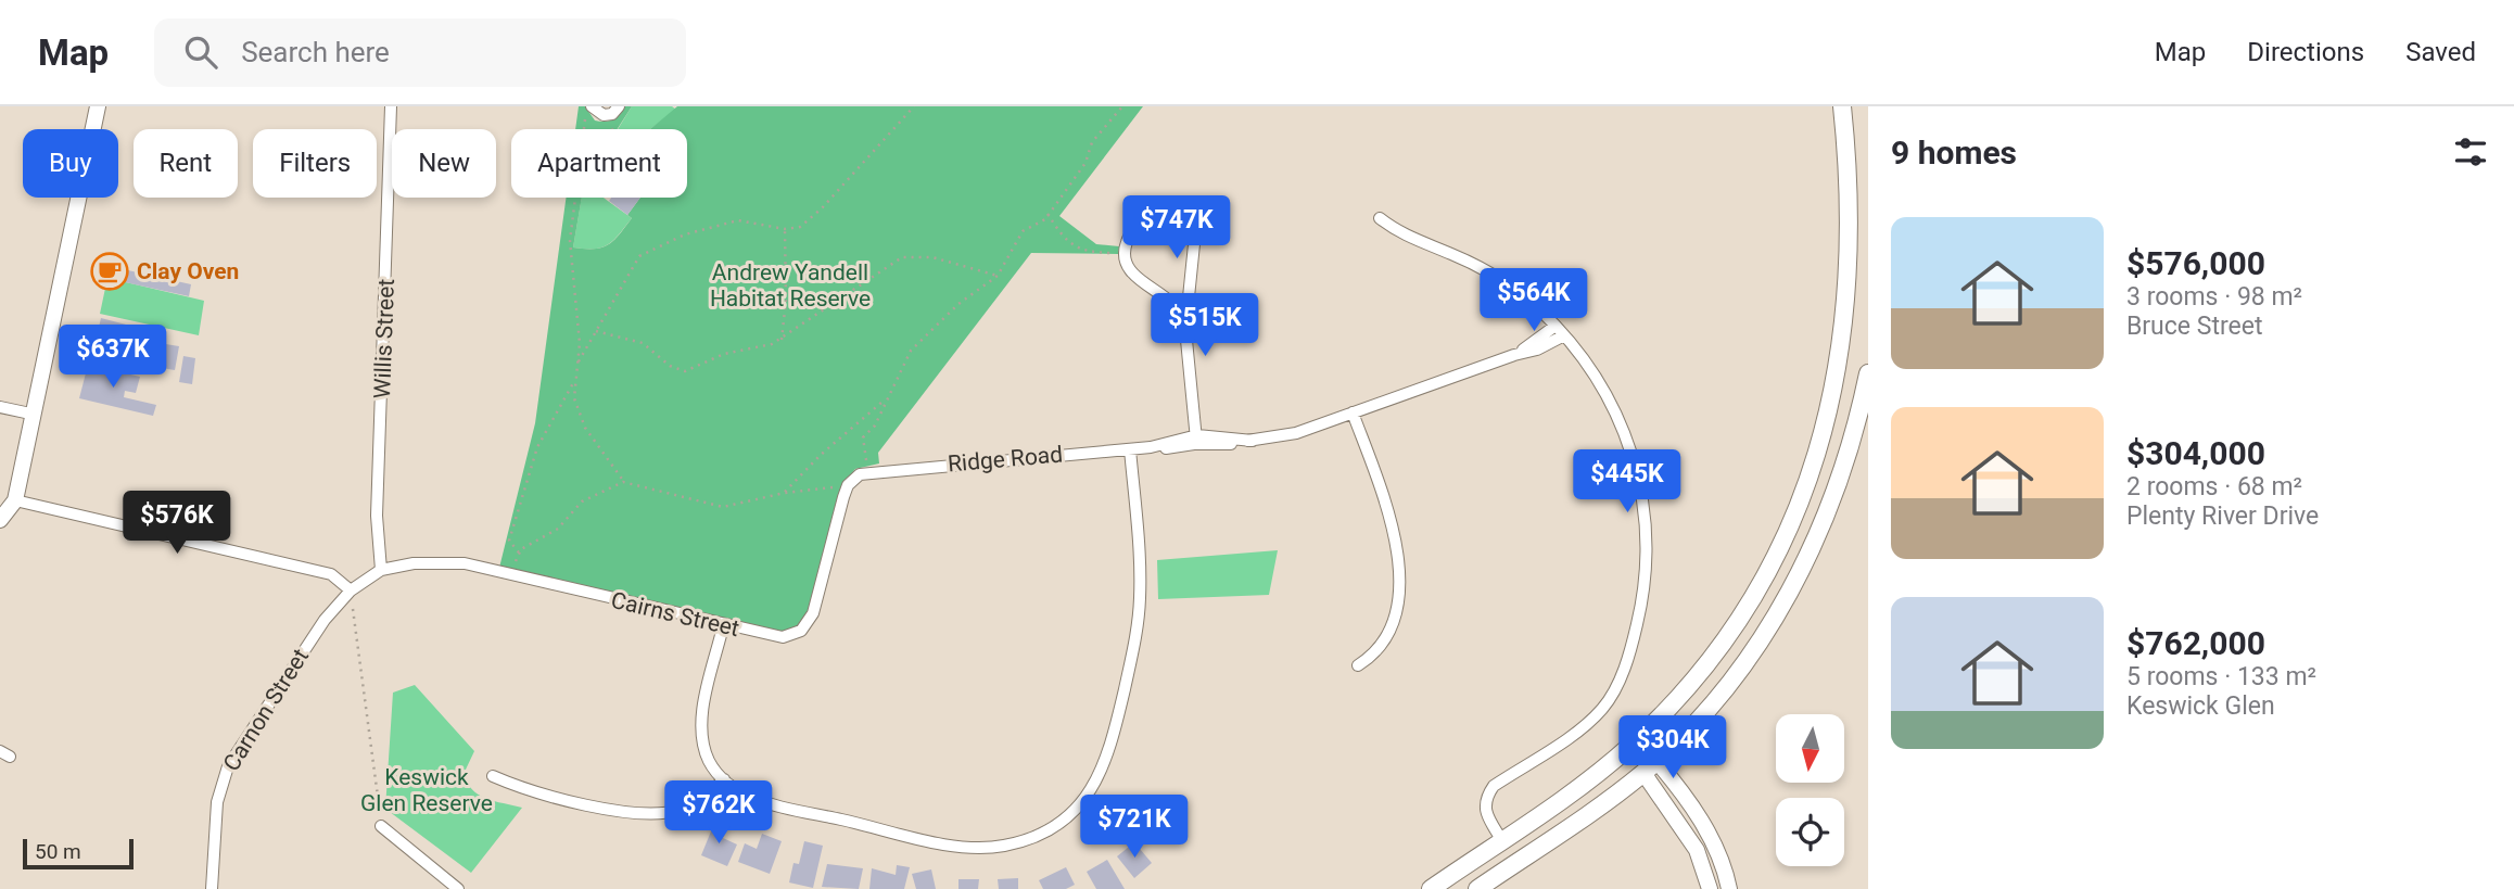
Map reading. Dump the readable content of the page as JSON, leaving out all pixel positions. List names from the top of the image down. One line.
{"streets":{"street":["Willis Street","Ridge Road","Cairns Street","Carnon Street"]},"crossings":[["Willis Street","Cairns Street"]],"parks":["Andrew Yandell Habitat Reserve","Keswick Glen Reserve"],"places":{"cafe":["Clay Oven"]},"scale_bar":"50 m","north":"bottom","page":{"header":"Map","search":"Search here","nav":["Map","Directions","Saved"],"heading":"9 homes","chip":["Buy","Rent","Filters","New","Apartment"],"price":["$747K","$564K","$515K","$637K","$445K","$576K","$304K","$762K","$721K"],"list":[{"name":"$576,000","note":"3 rooms · 98 m² · Bruce Street"},{"name":"$304,000","note":"2 rooms · 68 m² · Plenty River Drive"},{"name":"$762,000","note":"5 rooms · 133 m² · Keswick Glen"}],"scale":"50 m"}}
